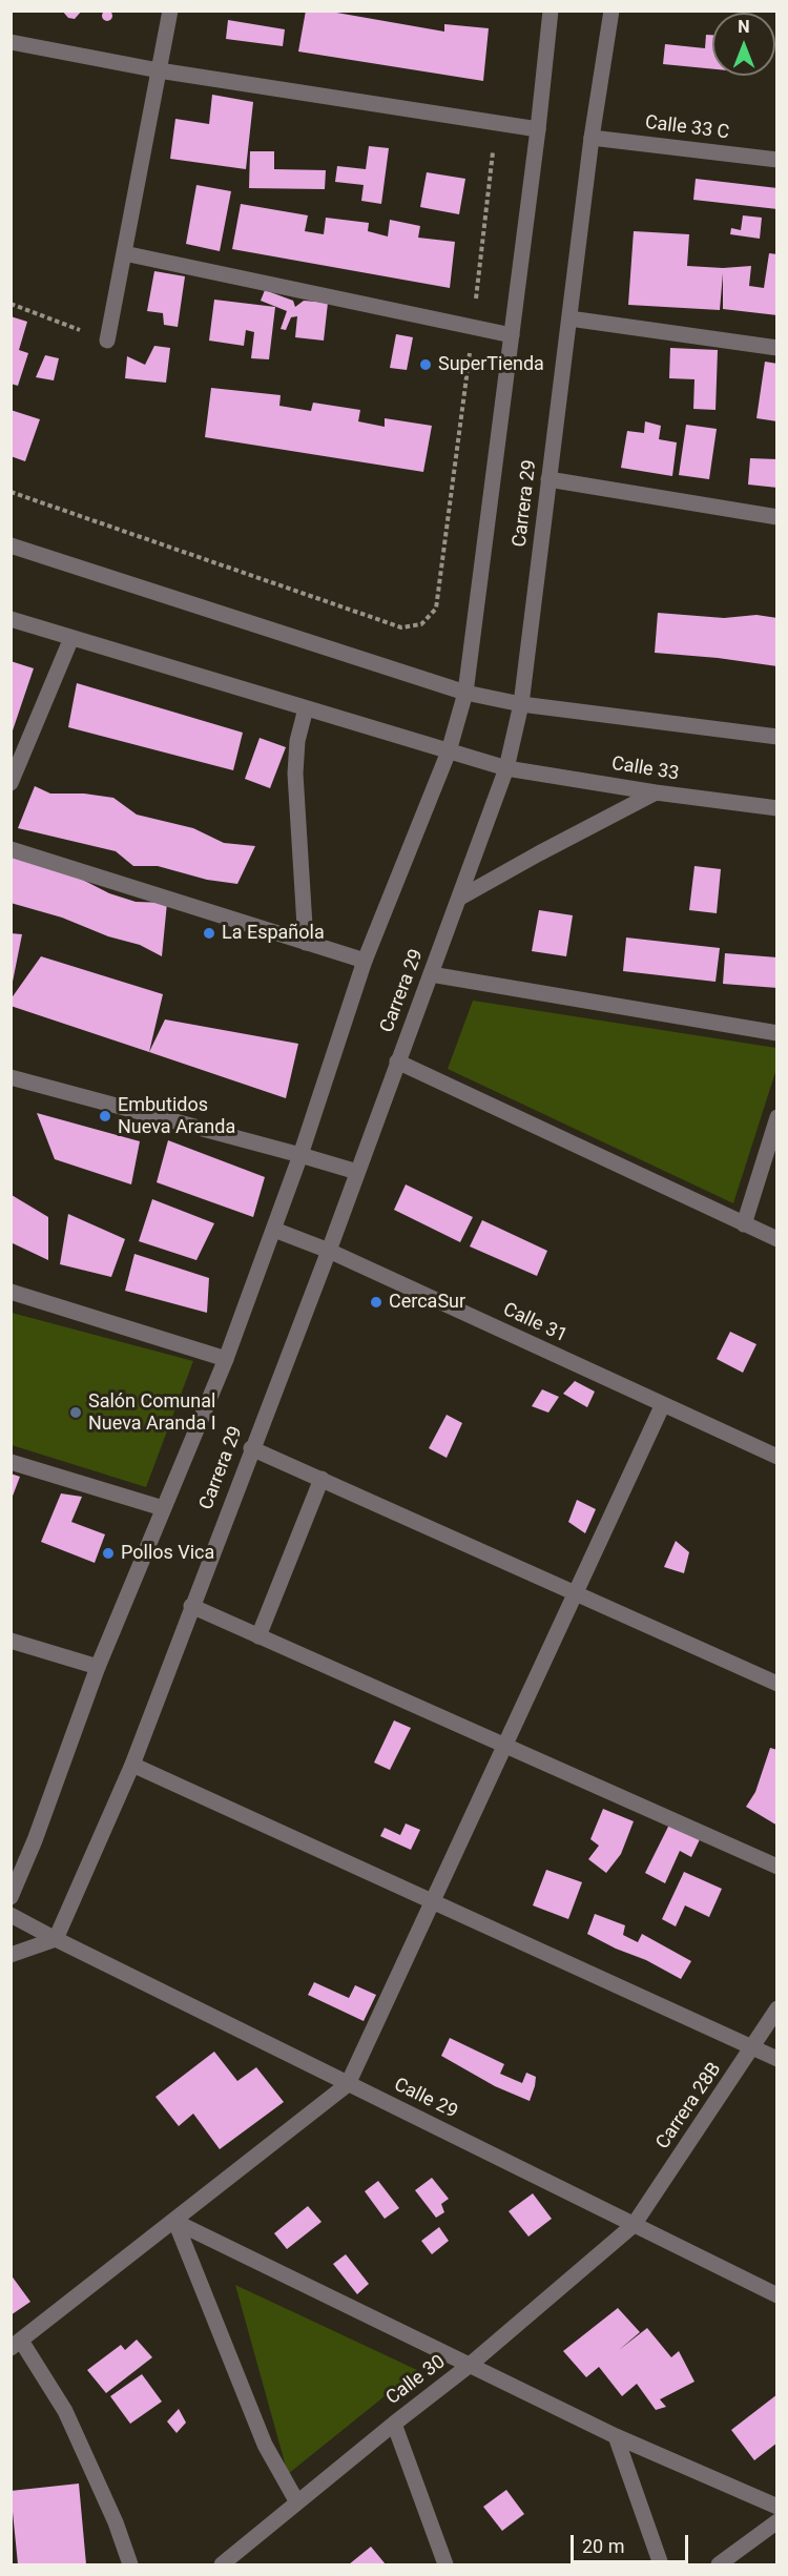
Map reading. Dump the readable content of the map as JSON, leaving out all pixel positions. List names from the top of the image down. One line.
{"streets":{"street":["Calle 33 C","Carrera 29","Calle 33","Calle 31","Calle 29","Carrera 28B","Calle 30"]},"crossings":[["Calle 33 C","Carrera 29"],["Carrera 29","Calle 33"],["Carrera 29","Calle 31"],["Carrera 29","Calle 29"],["Calle 29","Carrera 28B"],["Calle 29","Calle 30"],["Carrera 28B","Calle 30"]],"places":["SuperTienda","La Española","Embutidos Nueva Aranda","CercaSur","Salón Comunal Nueva Aranda I","Pollos Vica"],"scale_bar":"20 m","north":"top"}
